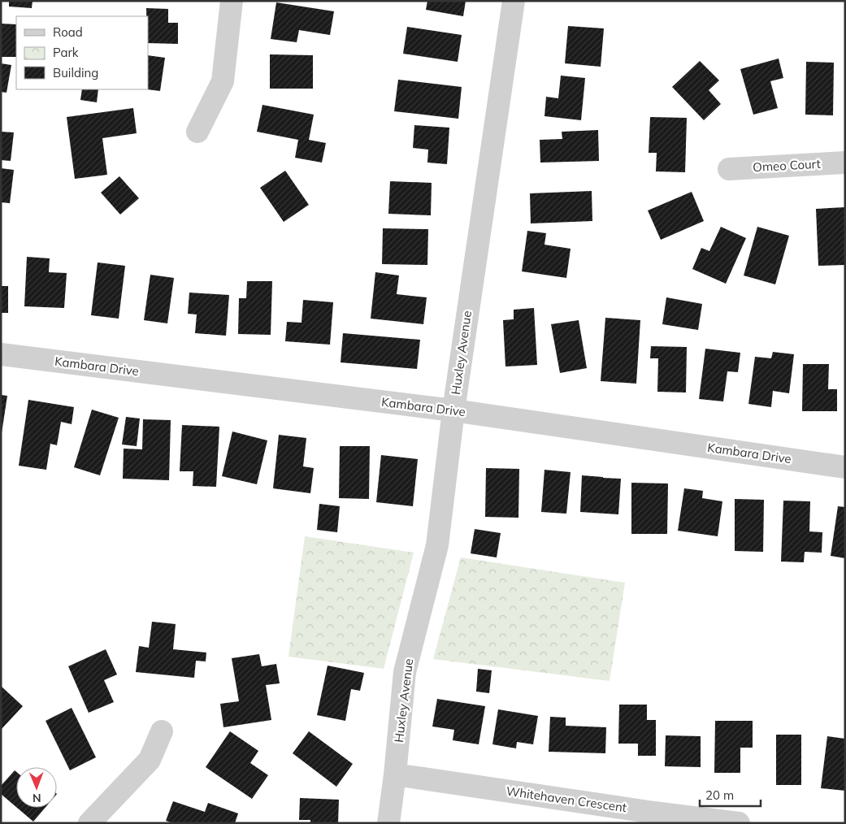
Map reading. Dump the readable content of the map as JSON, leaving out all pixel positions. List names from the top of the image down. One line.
{"streets":{"street":["Omeo Court","Huxley Avenue","Kambara Drive","Whitehaven Crescent"]},"crossings":[["Huxley Avenue","Kambara Drive"],["Huxley Avenue","Whitehaven Crescent"]],"legend":["Road","Park","Building"],"scale_bar":"20 m","north":"bottom"}
